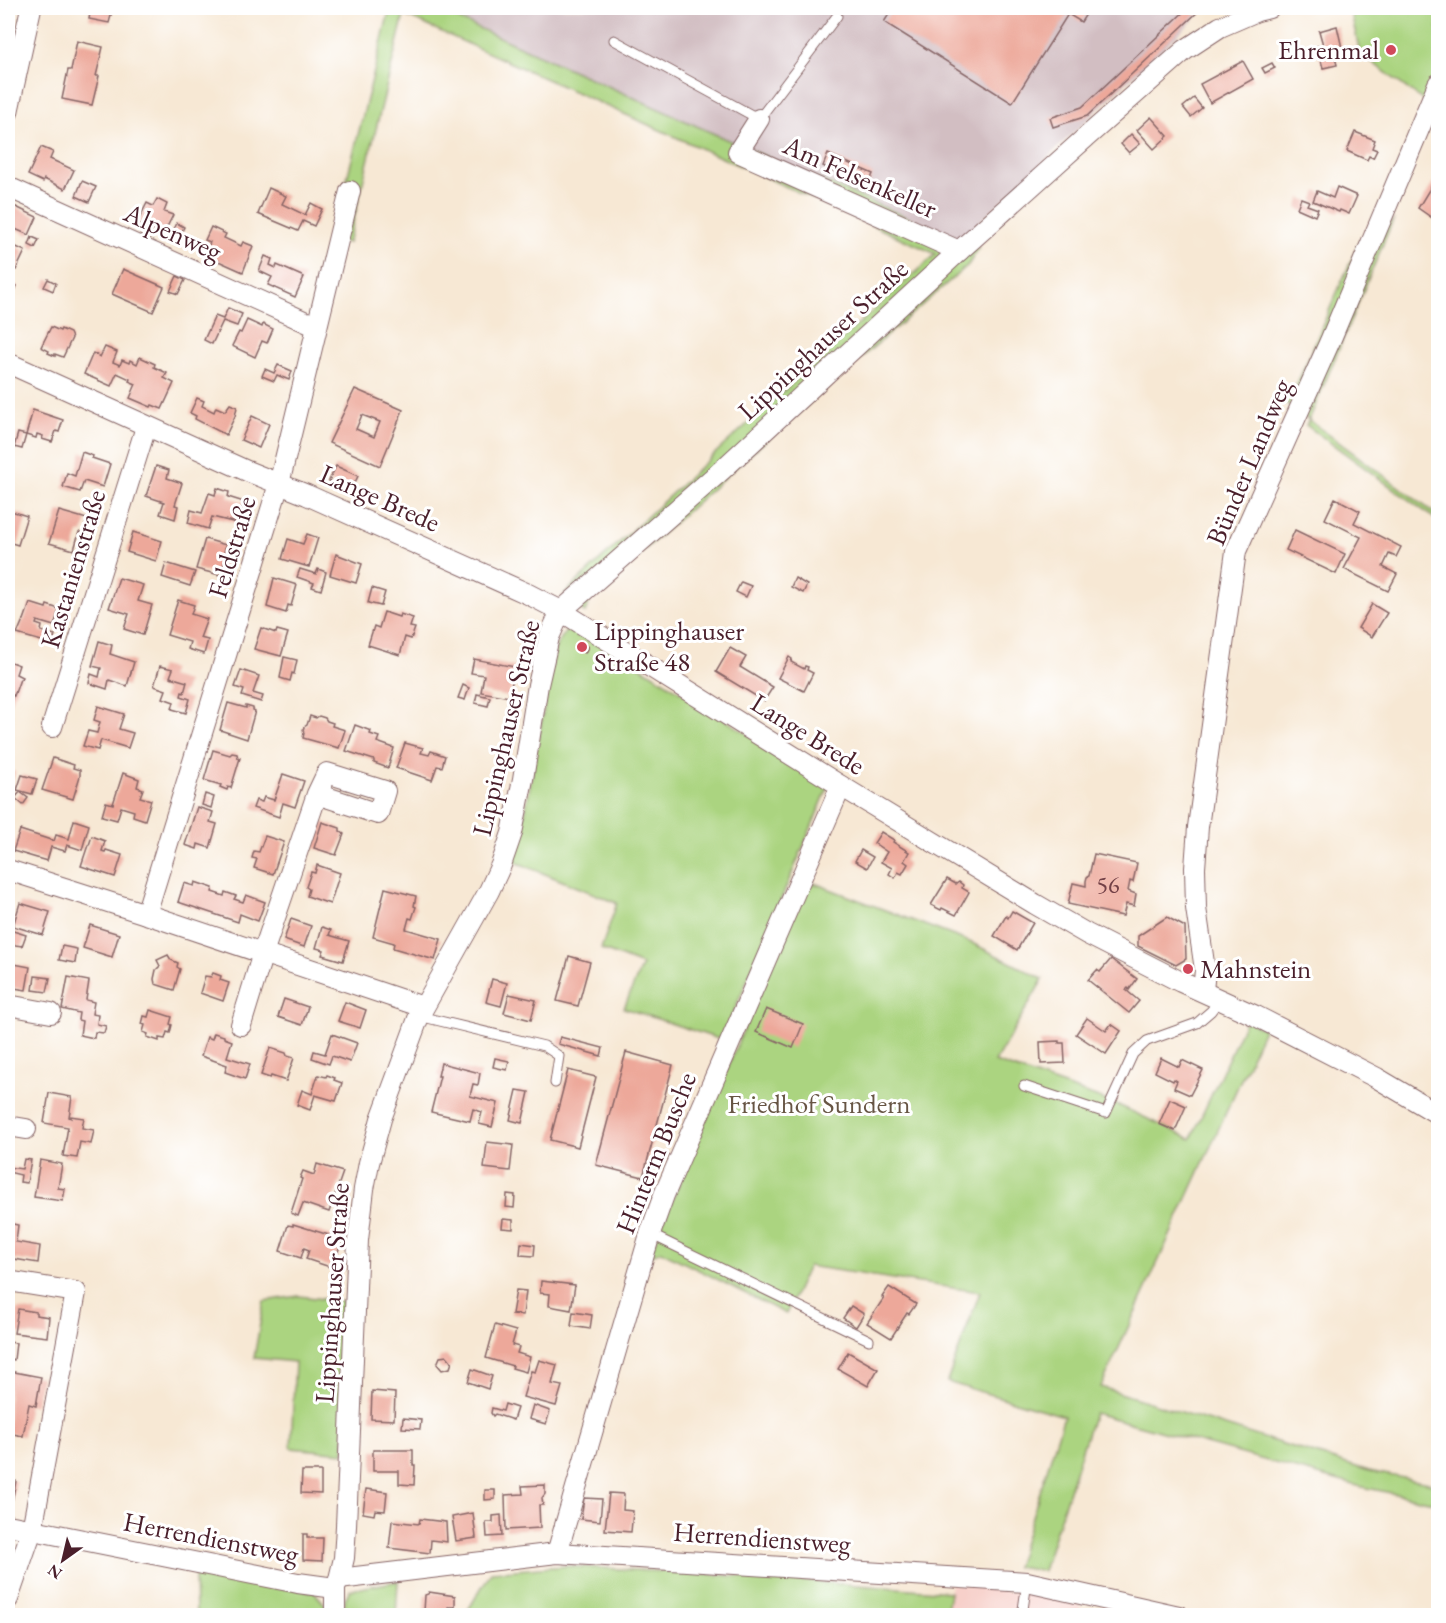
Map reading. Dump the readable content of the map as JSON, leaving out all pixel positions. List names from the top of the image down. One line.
{"streets":{"street":["Am Felsenkeller","Alpenweg","Lippinghauser Straße","Bünder Landweg","Lange Brede","Feldstraße","Kastanienstraße","Hinterm Busche","Herrendienstweg"]},"crossings":[["Am Felsenkeller","Lippinghauser Straße"],["Alpenweg","Feldstraße"],["Lippinghauser Straße","Lange Brede"],["Lippinghauser Straße","Herrendienstweg"],["Bünder Landweg","Lange Brede"],["Lange Brede","Feldstraße"],["Lange Brede","Kastanienstraße"],["Lange Brede","Hinterm Busche"],["Hinterm Busche","Herrendienstweg"]],"parks":["Friedhof Sundern"],"places":["Ehrenmal","Lippinghauser Straße 48","Mahnstein"],"house_numbers":["56"],"north":"bottom left"}
